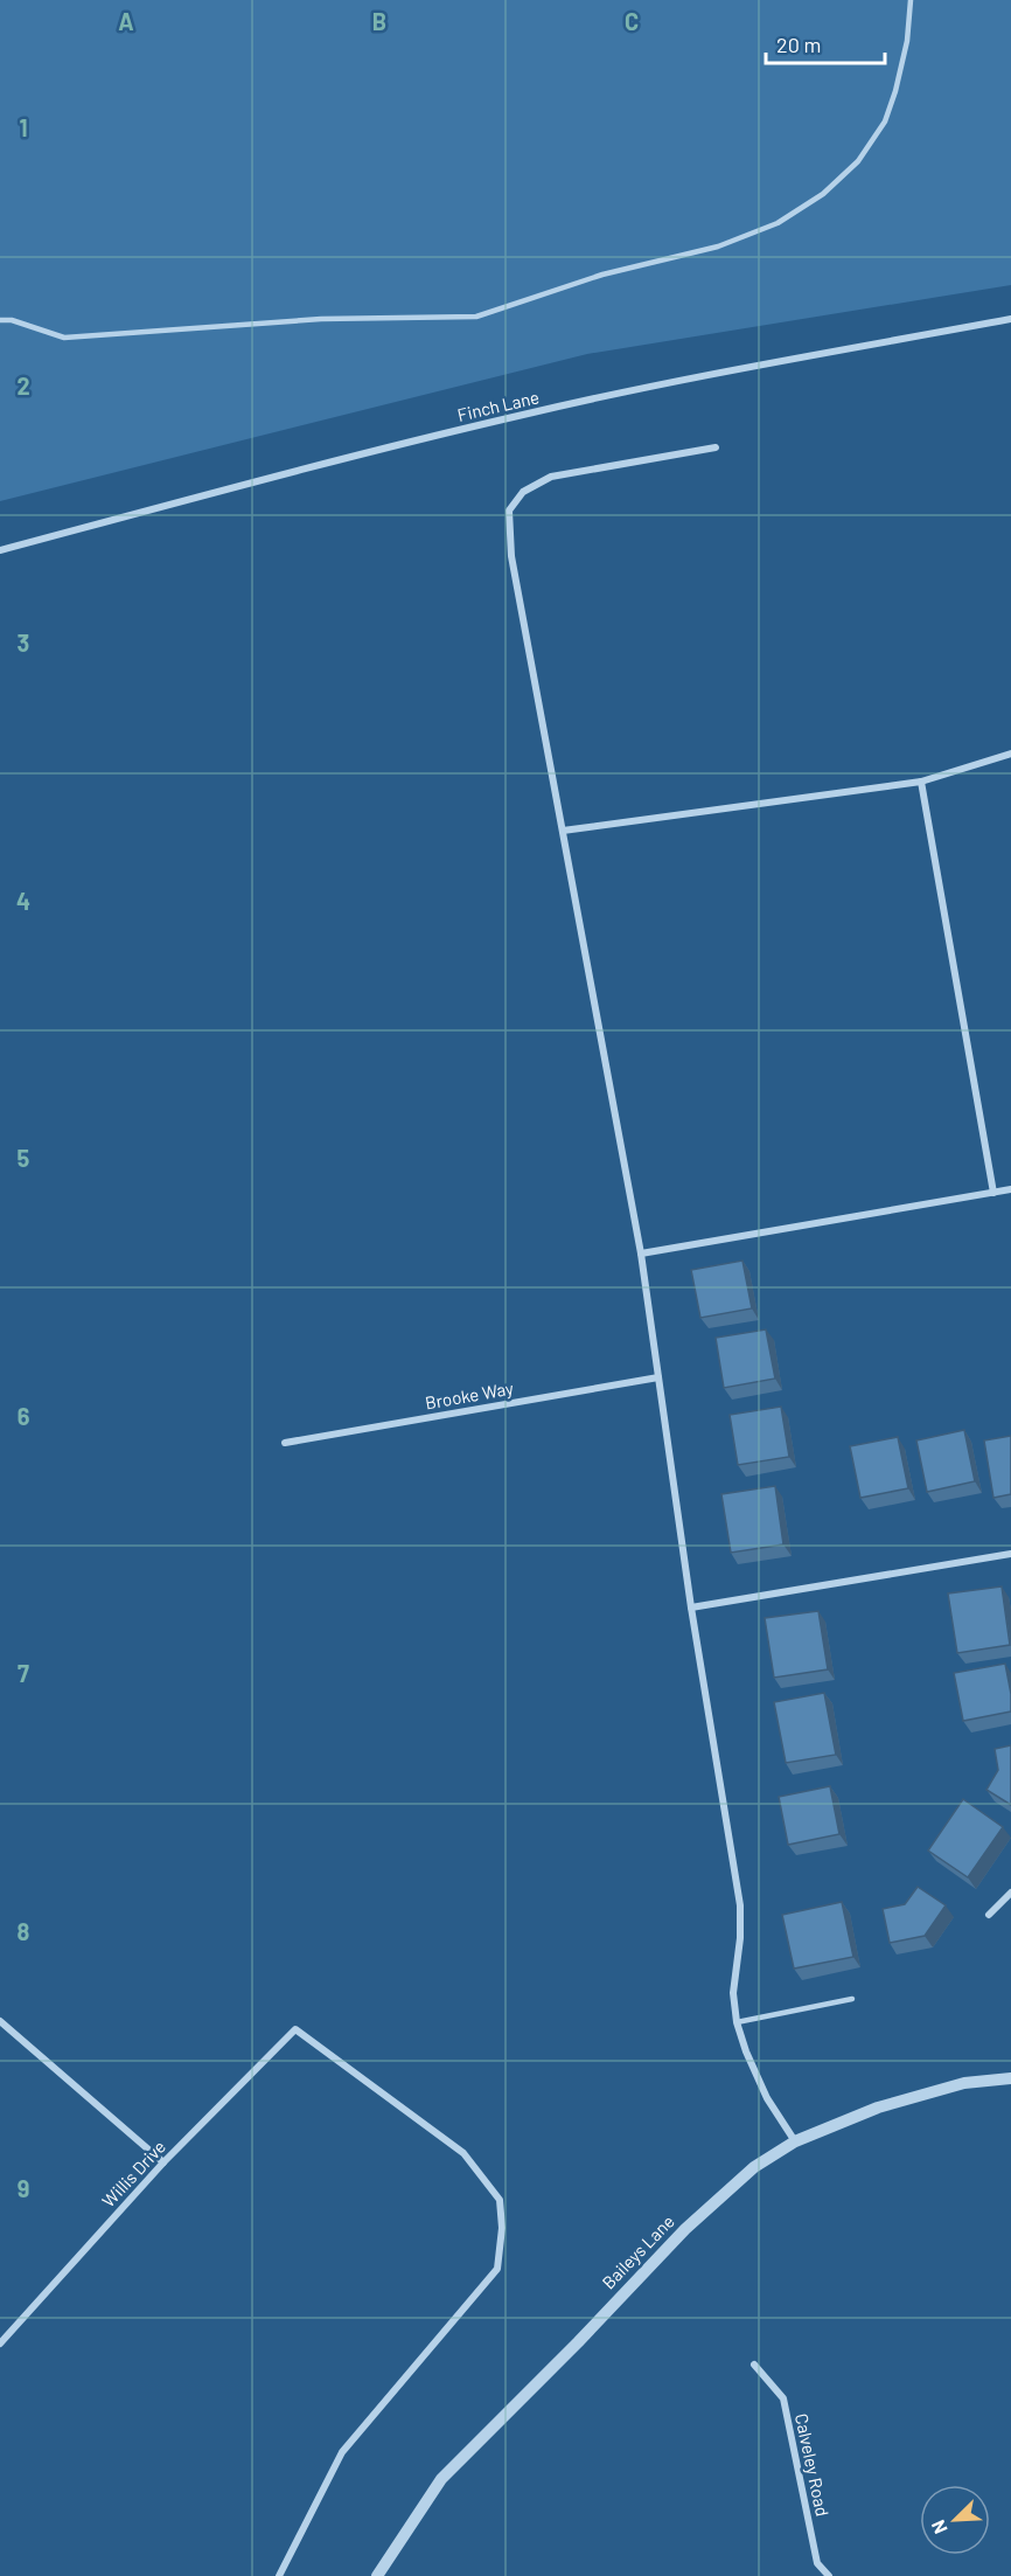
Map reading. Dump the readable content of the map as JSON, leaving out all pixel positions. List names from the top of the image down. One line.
{"streets":{"street":["Finch Lane","Brooke Way","Willis Drive","Baileys Lane","Calveley Road"]},"scale_bar":"20 m","north":"bottom left","grid":{"columns":["A","B","C"],"rows":["1","2","3","4","5","6","7","8","9"]}}
